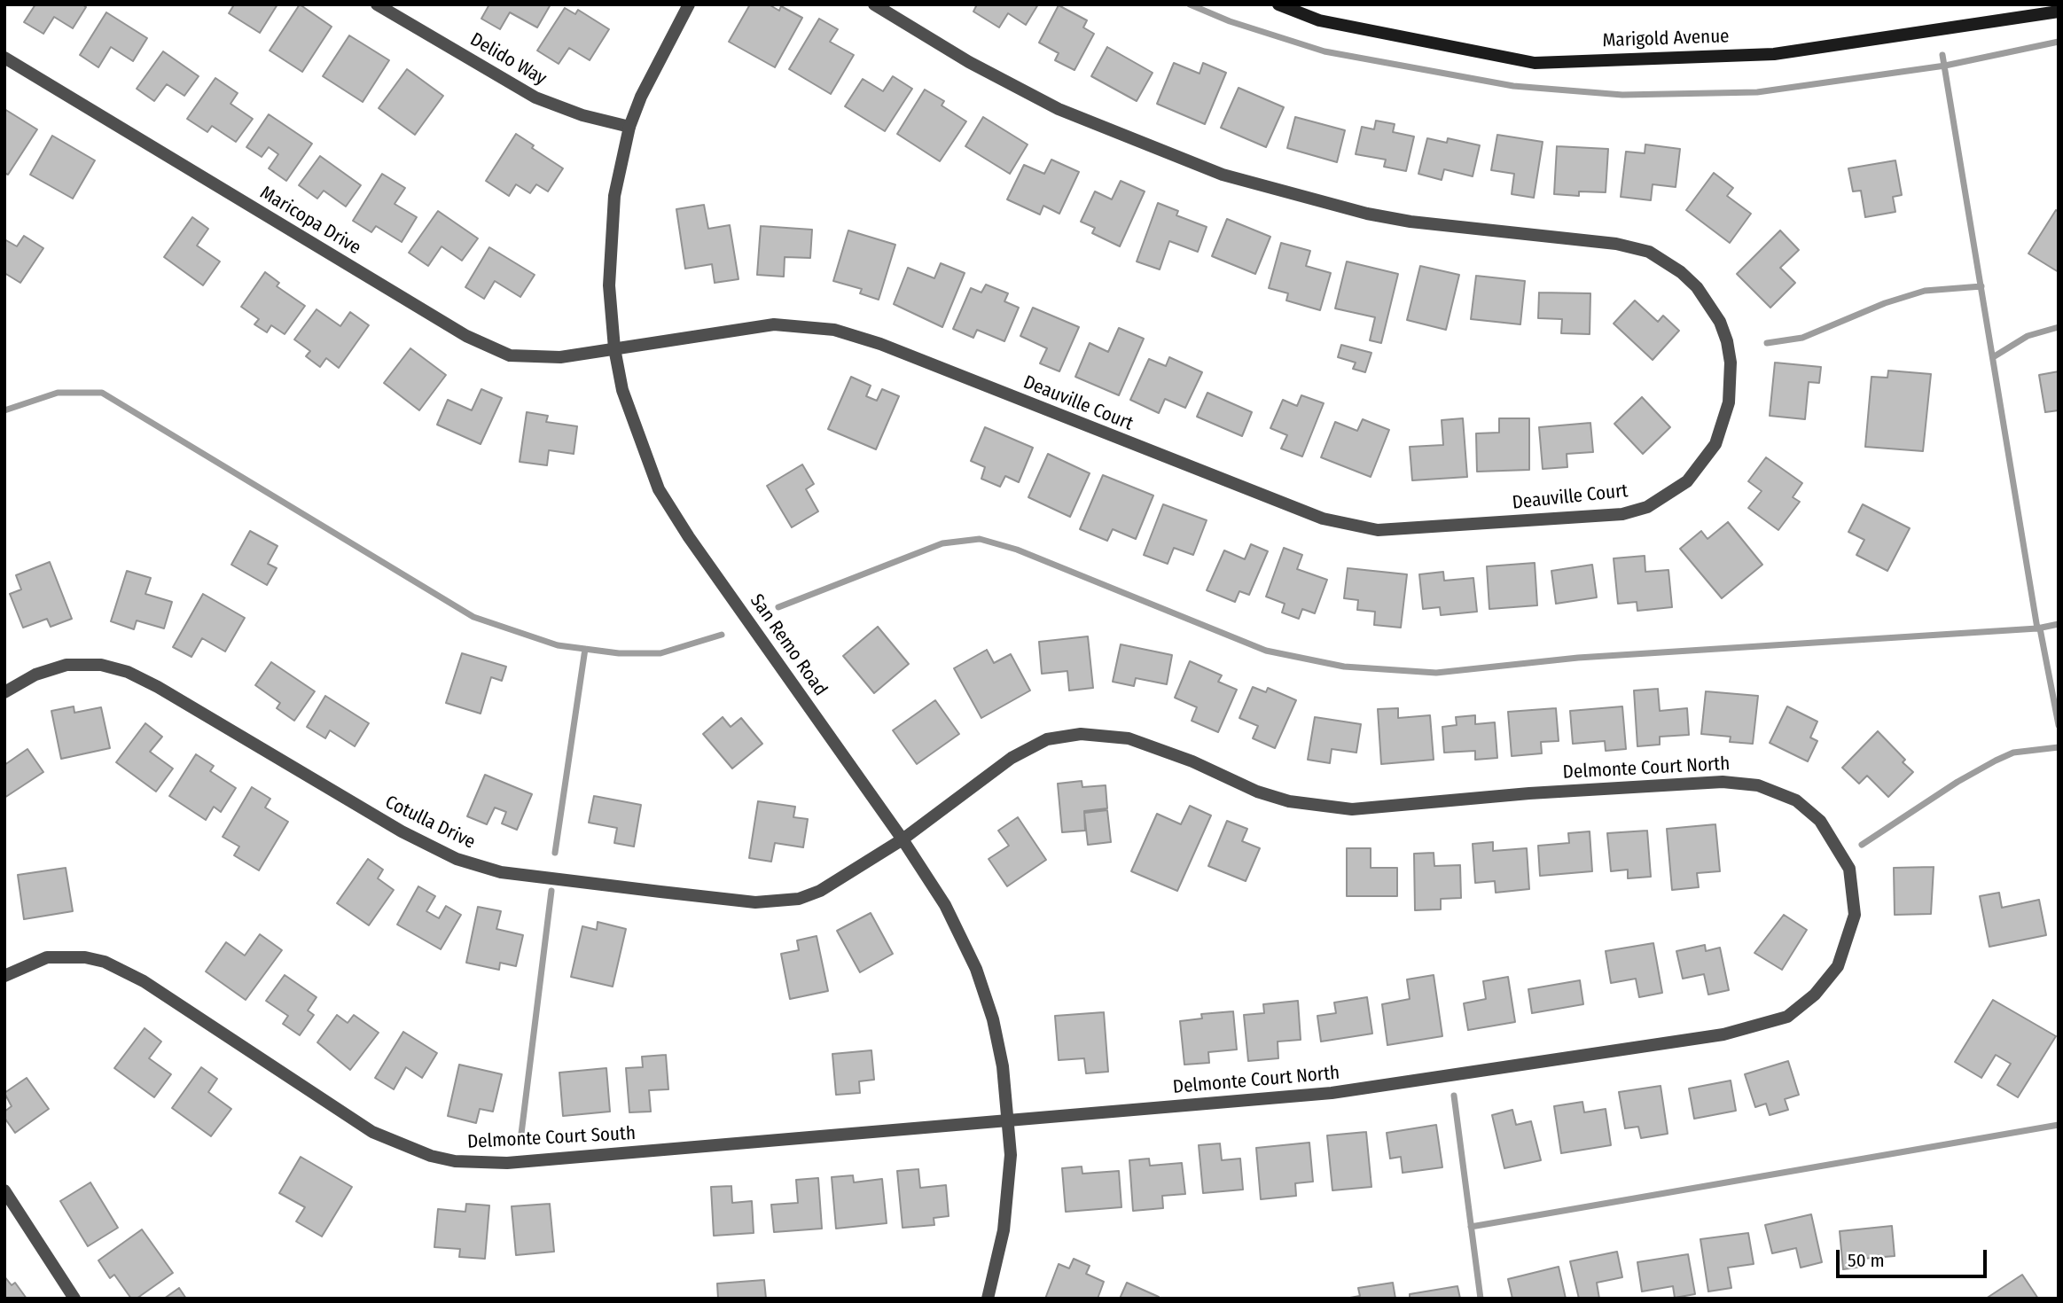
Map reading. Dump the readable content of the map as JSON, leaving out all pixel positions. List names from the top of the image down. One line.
{"streets":{"main road":["Marigold Avenue"],"street":["Delido Way","Maricopa Drive","Deauville Court","San Remo Road","Delmonte Court North","Cotulla Drive","Delmonte Court South"]},"crossings":[["Delido Way","San Remo Road"],["Maricopa Drive","Deauville Court"],["Maricopa Drive","San Remo Road"],["Deauville Court","San Remo Road"],["San Remo Road","Delmonte Court North"],["San Remo Road","Cotulla Drive"],["San Remo Road","Delmonte Court South"],["Delmonte Court North","Cotulla Drive"],["Delmonte Court North","Delmonte Court South"]],"scale_bar":"50 m"}
